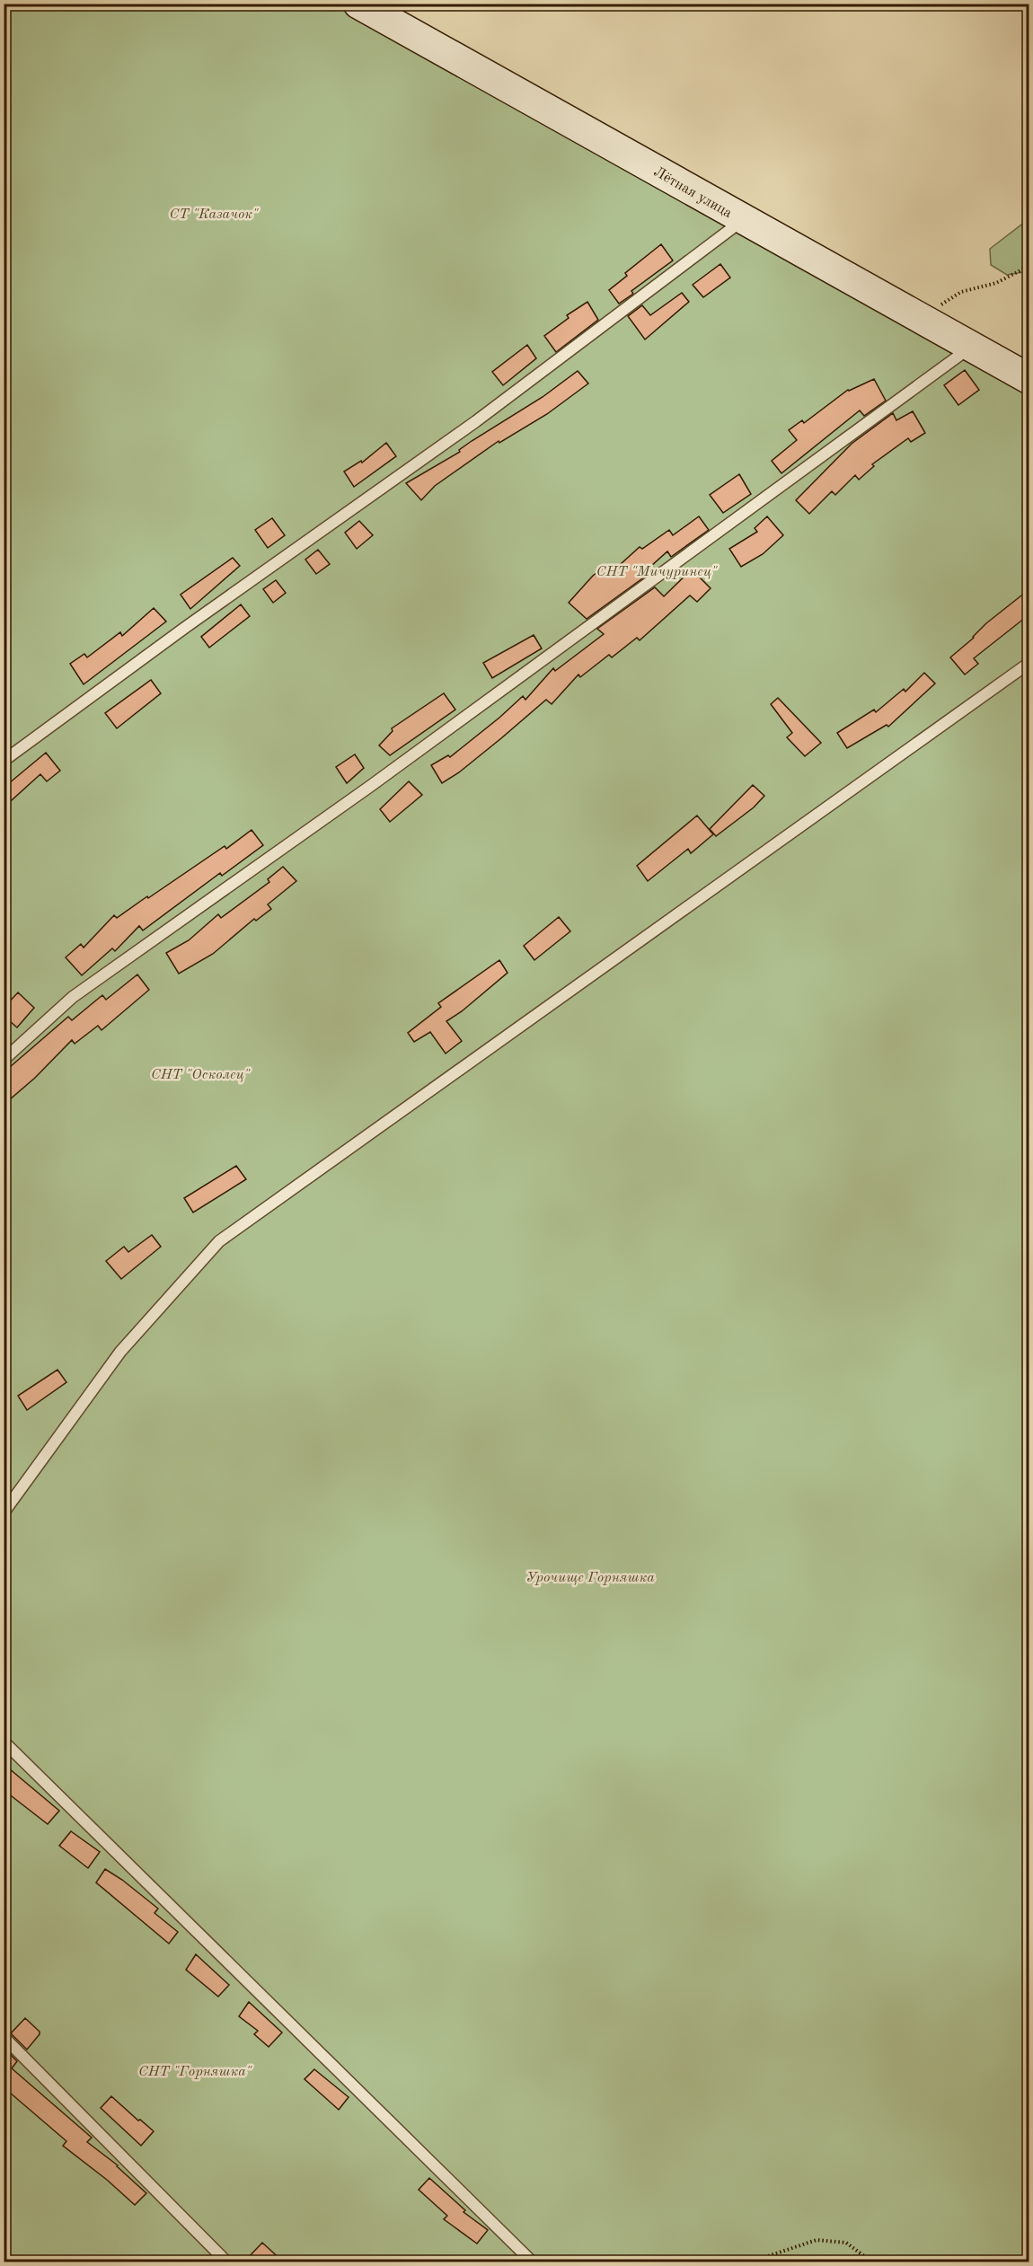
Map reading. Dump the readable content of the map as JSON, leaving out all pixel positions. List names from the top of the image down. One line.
{"streets":{"street":["Лётная улица"]},"parks":["СТ \"Казачок\"","СНТ \"Мичуринец\"","СНТ \"Осколец\"","Урочище Горняшка","СНТ \"Горняшка\""]}
